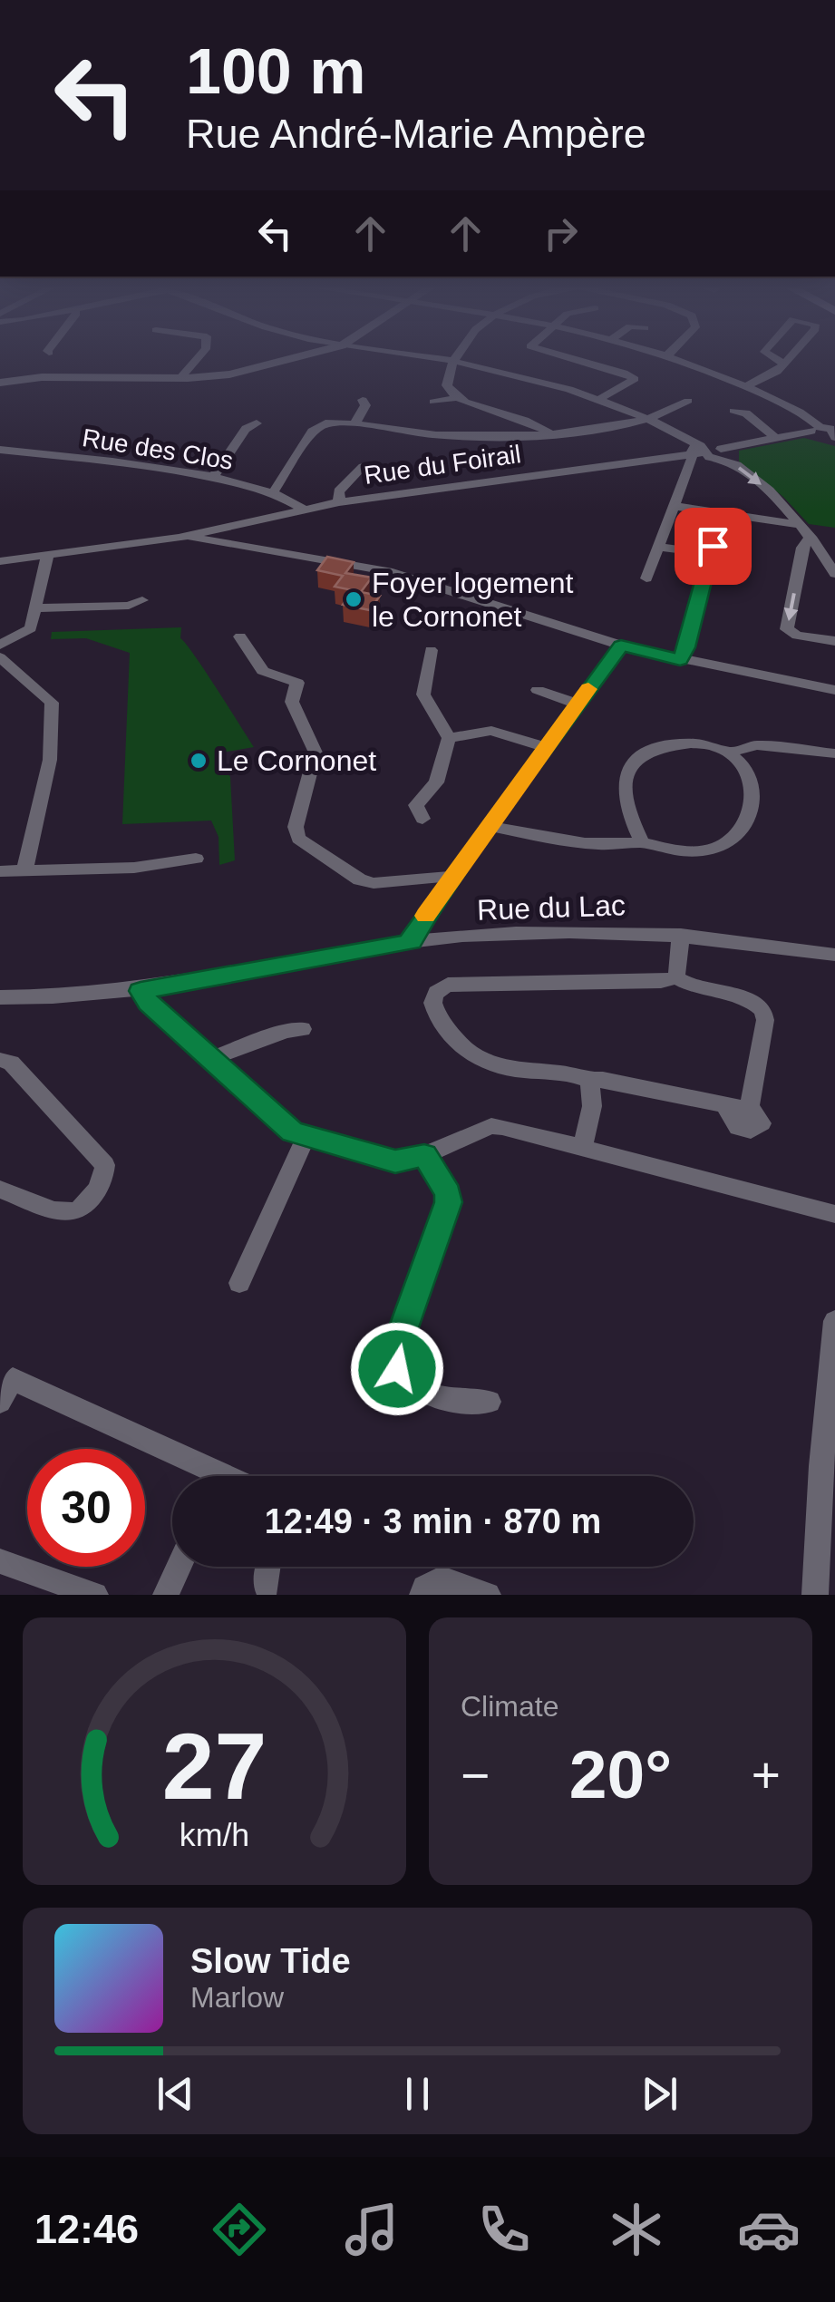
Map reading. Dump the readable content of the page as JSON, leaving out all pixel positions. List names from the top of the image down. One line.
{"streets":{"street":["Rue des Clos","Rue du Foirail","Rue du Lac"]},"crossings":[["Rue des Clos","Rue du Foirail"]],"places":["Foyer logement le Cornonet","Le Cornonet"],"page":{"turn":["100 m","Rue André-Marie Ampère"],"limit":"30","trip":"12:49 · 3 min · 870 m","tile":"Climate","heat":["−","20°","+"],"song":["Slow Tide","Marlow"],"tabs":"12:46","gauge":["27","km/h"]}}
